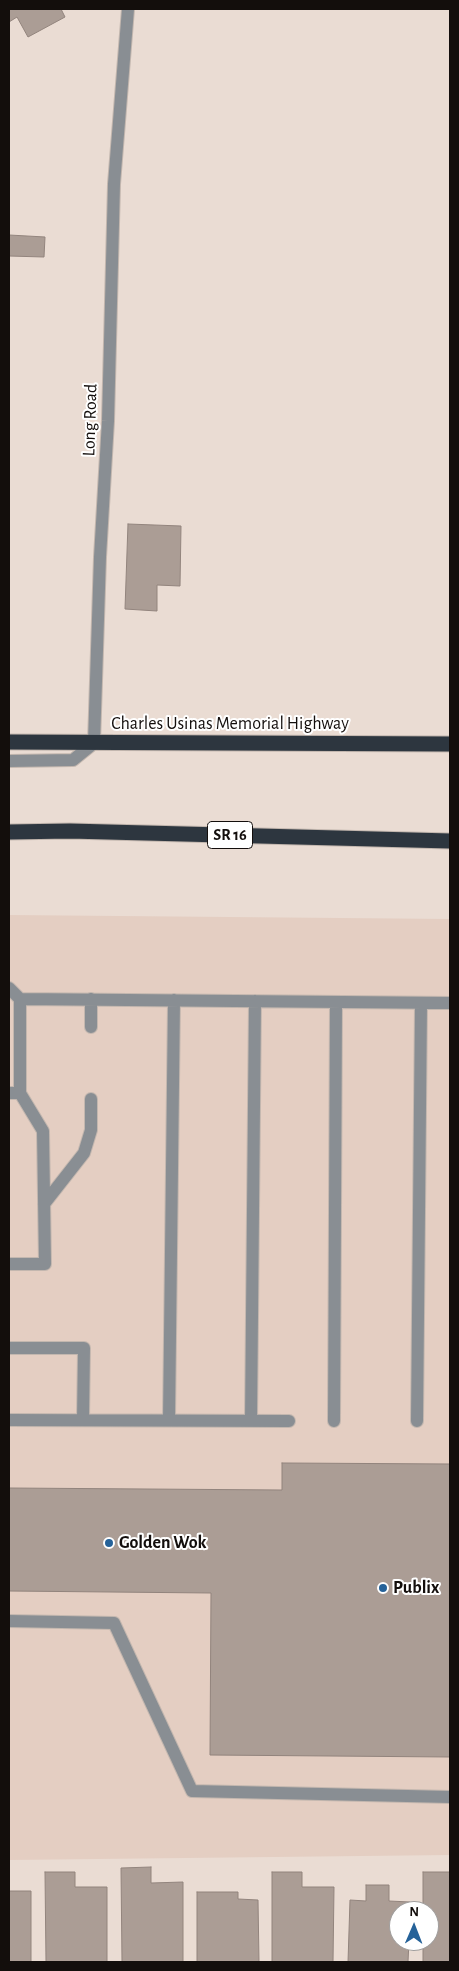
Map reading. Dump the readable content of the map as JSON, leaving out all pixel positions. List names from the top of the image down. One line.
{"streets":{"highway":["Charles Usinas Memorial Highway","SR 16"],"street":["Long Road"]},"crossings":[["Long Road","Charles Usinas Memorial Highway"]],"places":["Golden Wok","Publix"],"north":"top"}
